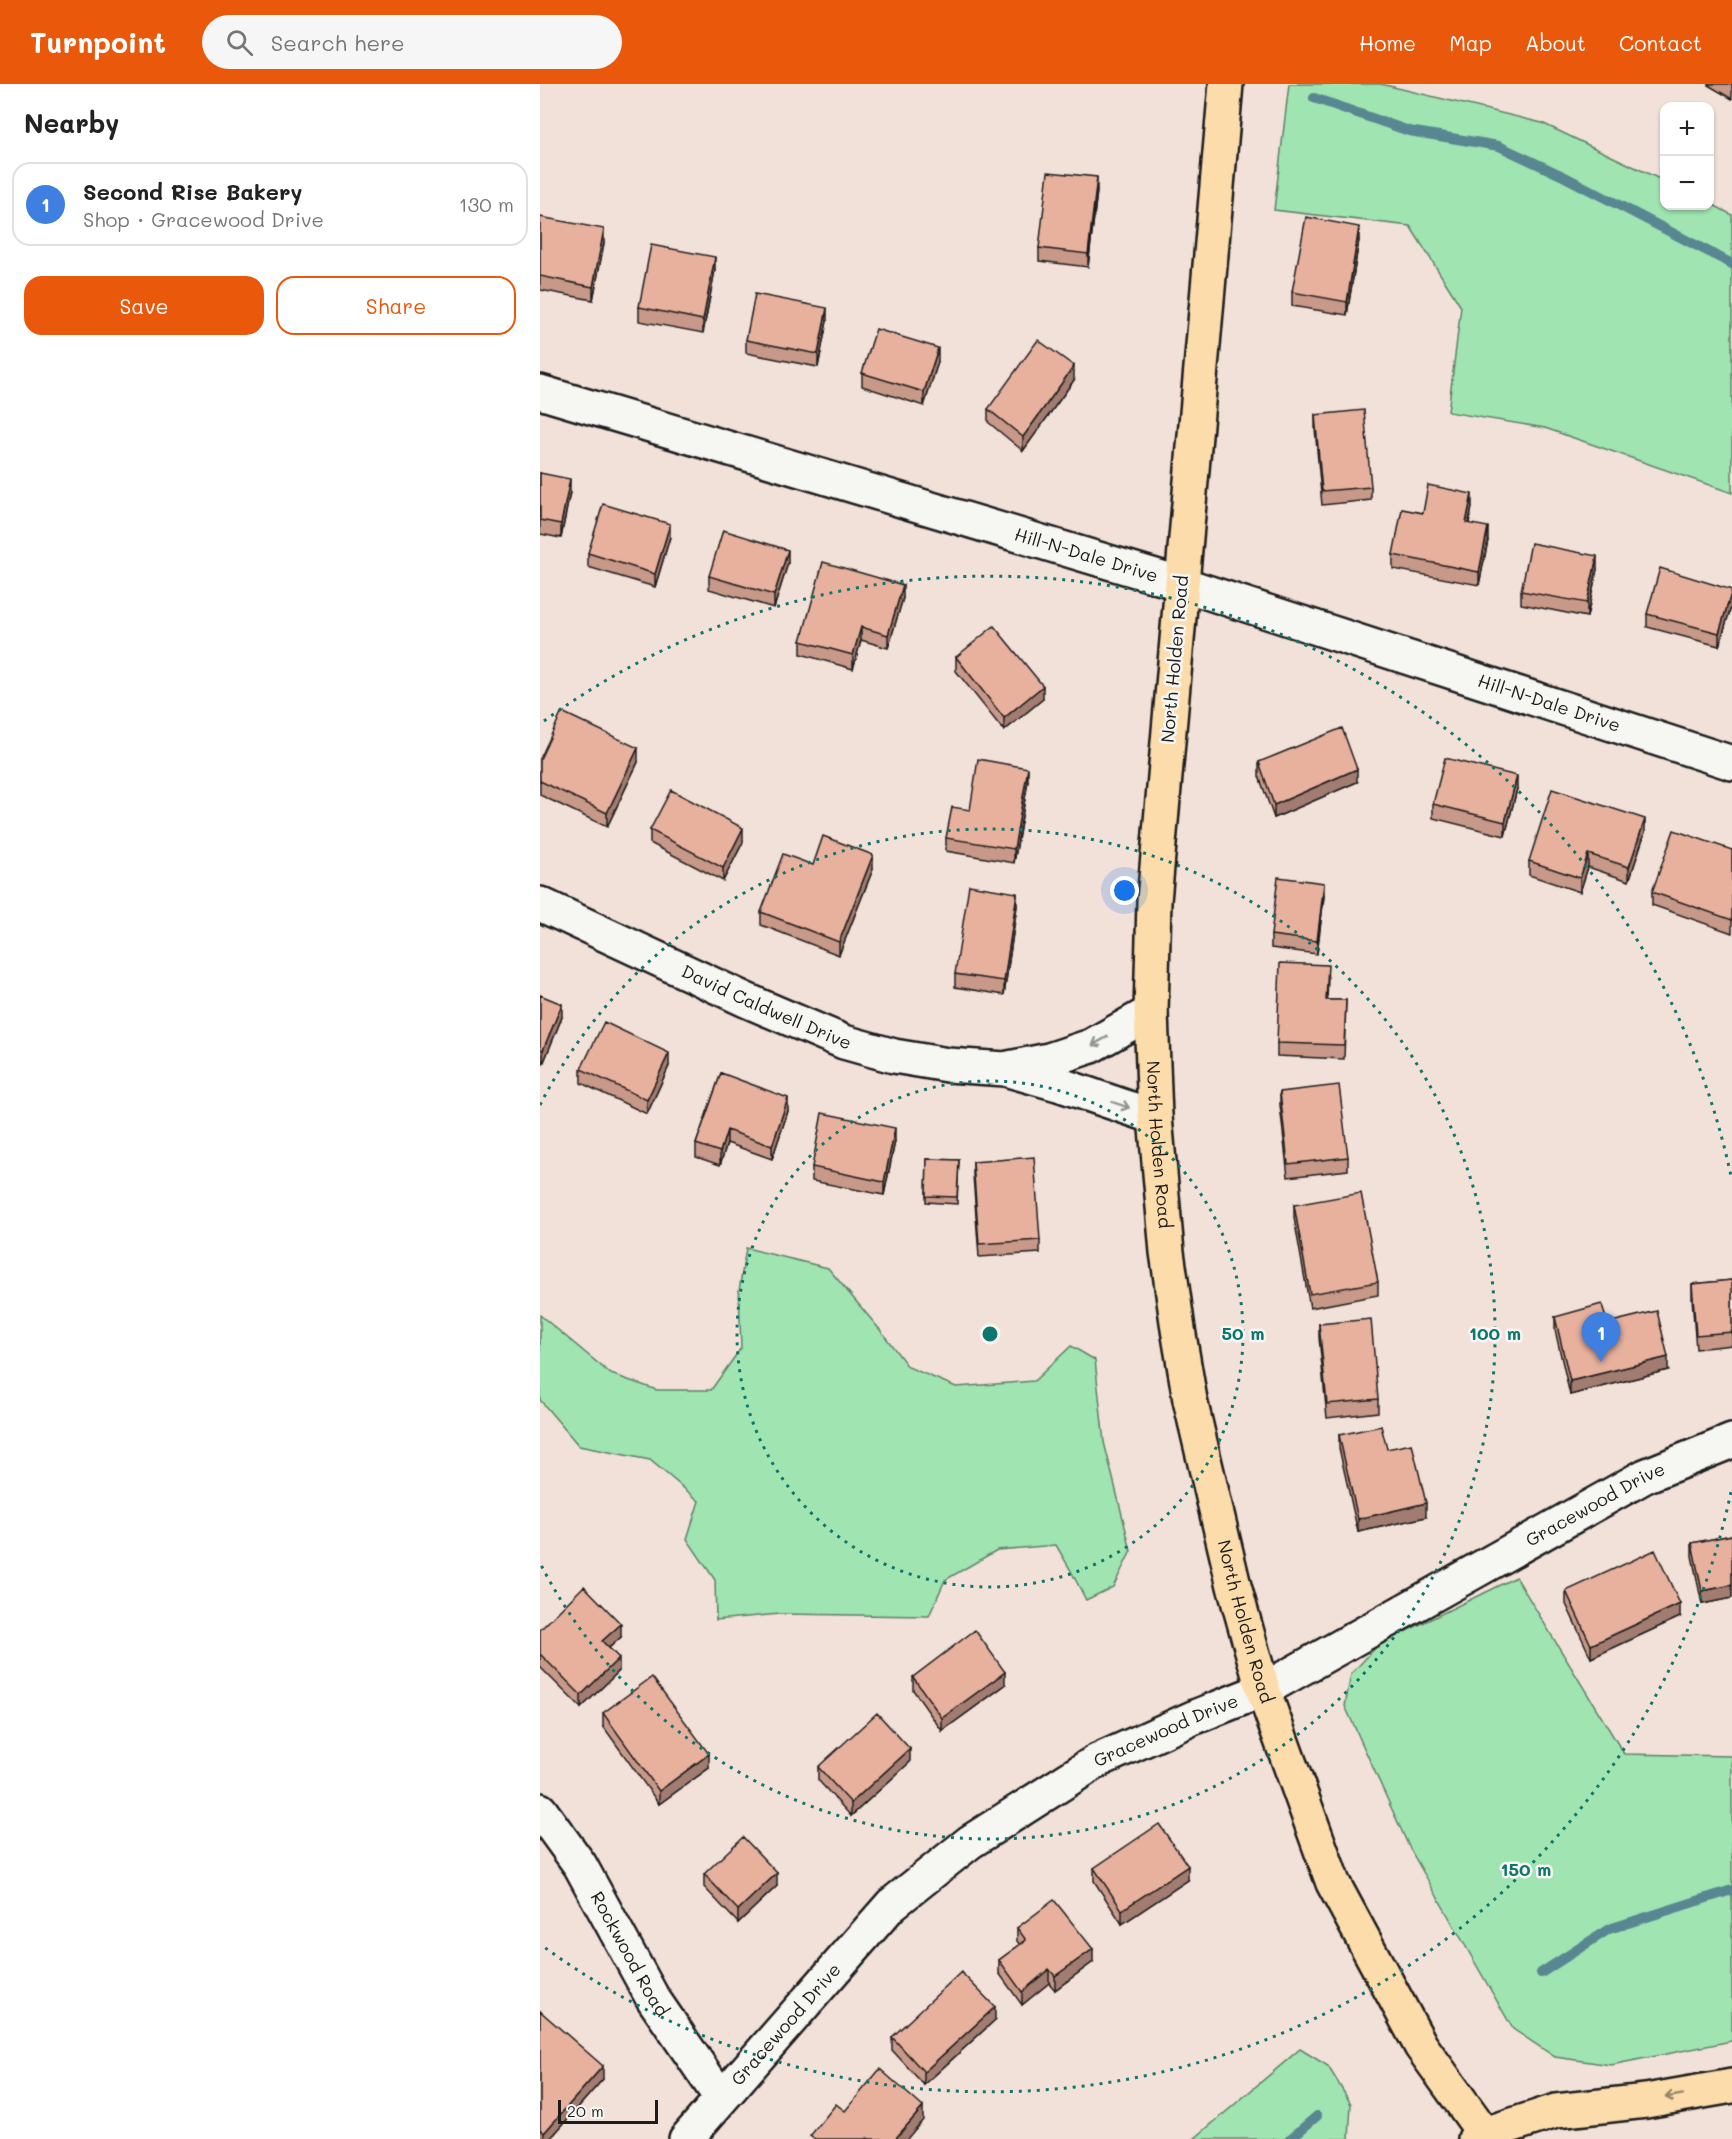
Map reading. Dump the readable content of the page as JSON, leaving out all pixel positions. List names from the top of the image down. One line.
{"streets":{"main road":["North Holden Road"],"street":["Hill-N-Dale Drive","David Caldwell Drive","Gracewood Drive","Rockwood Road"]},"crossings":[["Hill-N-Dale Drive","North Holden Road"],["North Holden Road","David Caldwell Drive"],["North Holden Road","Gracewood Drive"],["Gracewood Drive","Rockwood Road"]],"scale_bar":"20 m","page":{"header":"Turnpoint","search":"Search here","nav":["Home","Map","About","Contact"],"heading":"Nearby","map_buttons":["+","−"],"list":[{"mark":"1","name":"Second Rise Bakery","note":"Shop · Gracewood Drive","value":"130 m"}],"buttons":["Save","Share"],"pins":"1","scale":"20 m"},"rings":["50 m","100 m","150 m"]}
